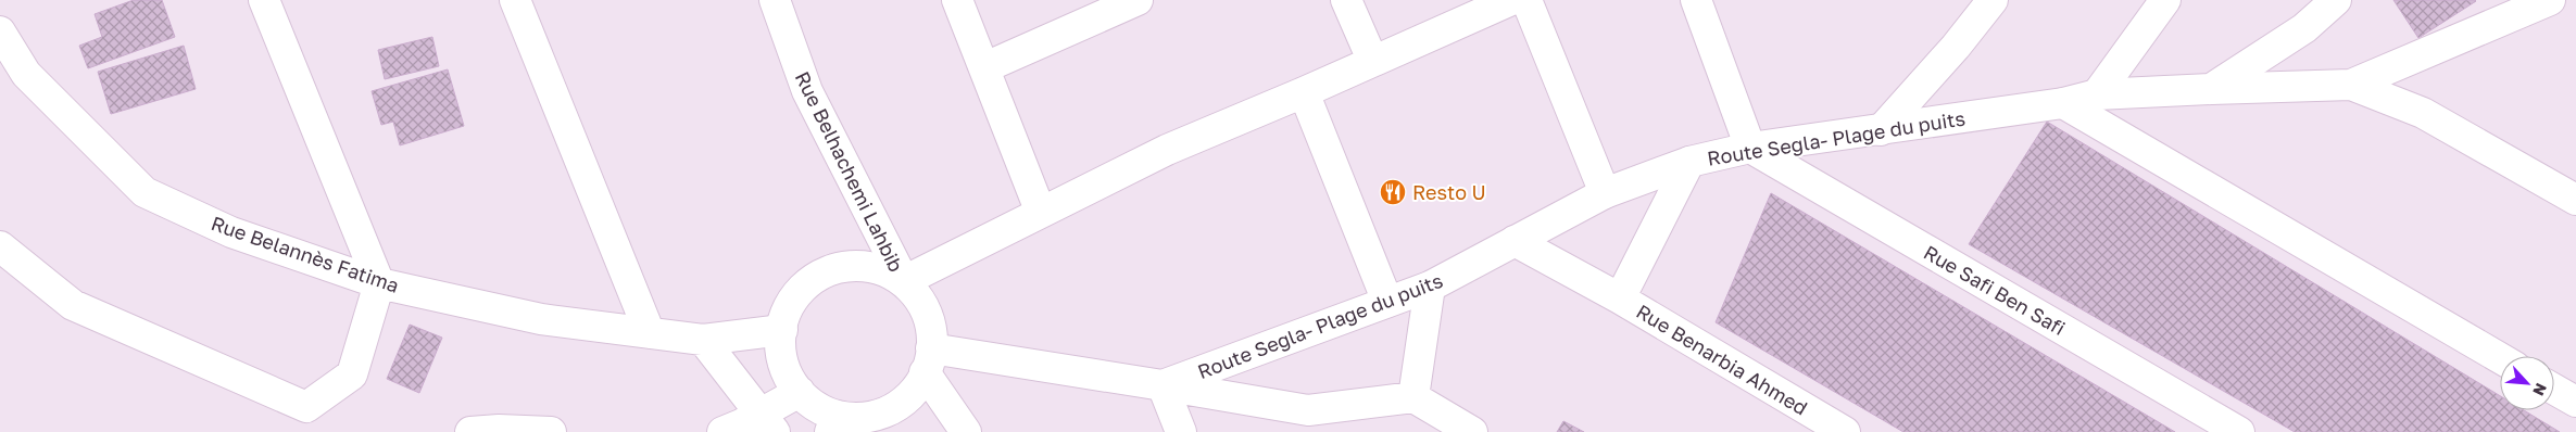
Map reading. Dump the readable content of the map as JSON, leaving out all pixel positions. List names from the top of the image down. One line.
{"streets":{"street":["Route Segla- Plage du puits","Rue Belhachemi Lahbib","Rue Belannès Fatima","Rue Safi Ben Safi","Rue Benarbia Ahmed"]},"crossings":[["Route Segla- Plage du puits","Rue Belhachemi Lahbib"],["Route Segla- Plage du puits","Rue Belannès Fatima"],["Route Segla- Plage du puits","Rue Safi Ben Safi"],["Route Segla- Plage du puits","Rue Benarbia Ahmed"],["Rue Belhachemi Lahbib","Rue Belannès Fatima"]],"places":{"restaurant":["Resto U"]},"north":"bottom right"}
